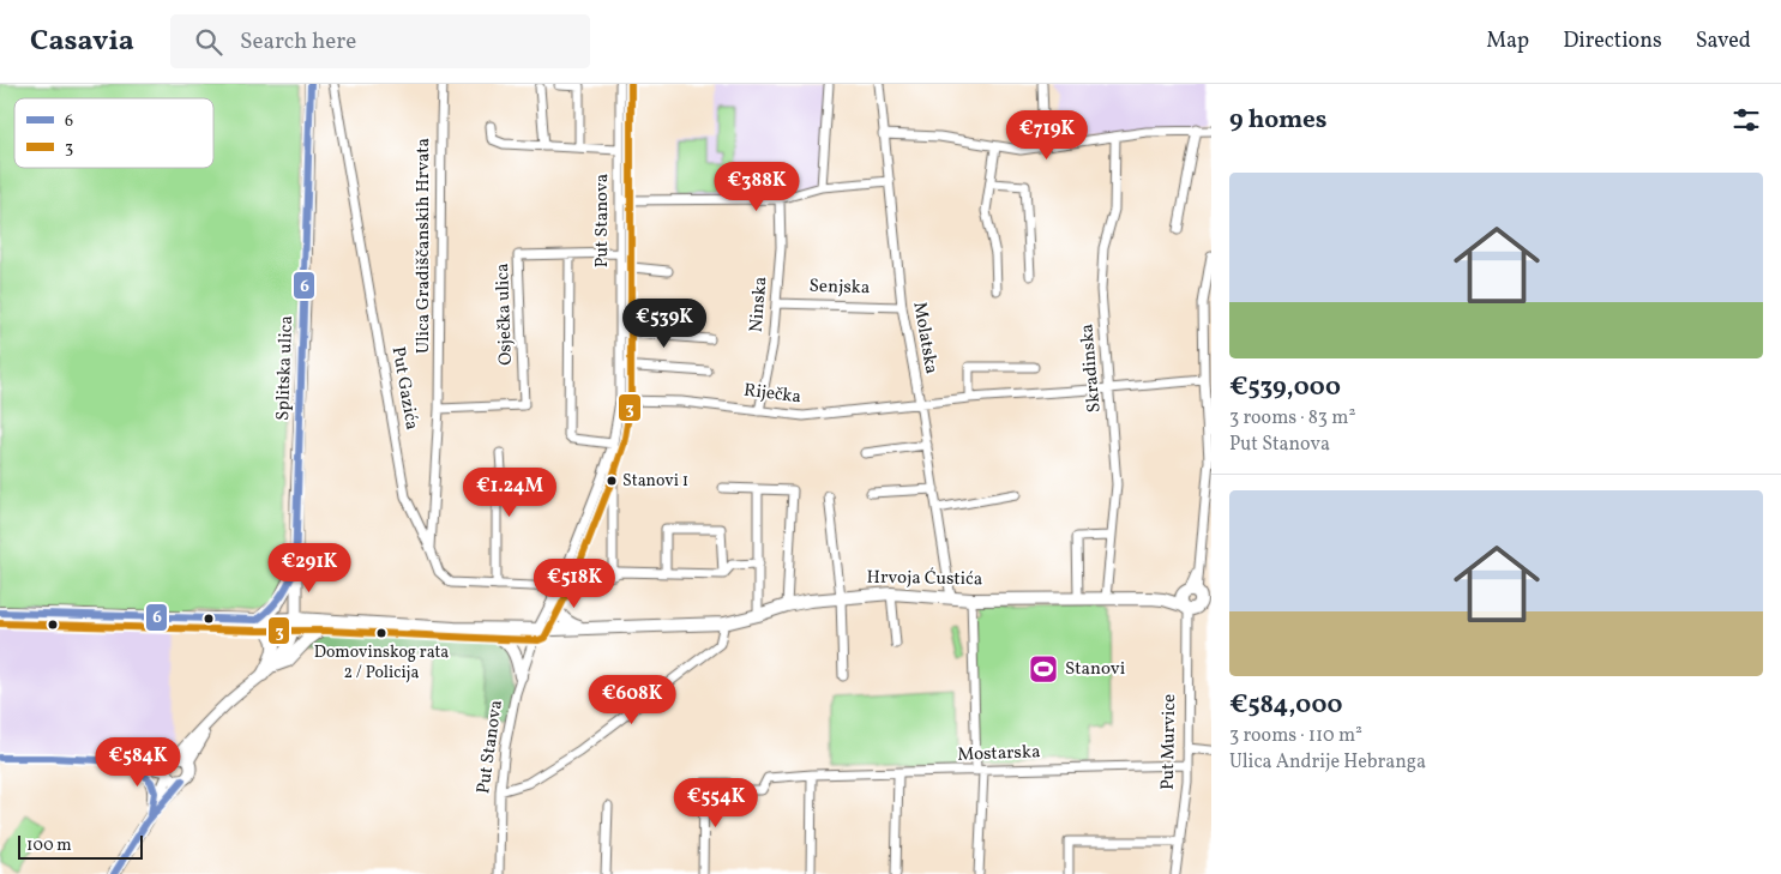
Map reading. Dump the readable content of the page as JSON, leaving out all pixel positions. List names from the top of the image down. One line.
{"streets":{"main road":["Hrvoja Ćustića"],"street":["Put Stanova","Ulica Gradiščanskih Hrvata","Senjska","Ninska","Osječka ulica","Molatska","Splitska ulica","Skradinska","Put Gazića","Riječka","Put Murvice","Mostarska"]},"crossings":[["Put Stanova","Osječka ulica"],["Put Stanova","Put Gazića"],["Put Stanova","Riječka"],["Ulica Gradiščanskih Hrvata","Osječka ulica"],["Ulica Gradiščanskih Hrvata","Put Gazića"],["Senjska","Ninska"],["Senjska","Molatska"],["Ninska","Riječka"],["Molatska","Riječka"],["Molatska","Hrvoja Ćustića"],["Skradinska","Riječka"],["Skradinska","Hrvoja Ćustića"],["Riječka","Put Murvice"],["Hrvoja Ćustića","Put Murvice"],["Put Murvice","Mostarska"]],"places":{"other":["Stanovi 1","Domovinskog rata 2 / Policija"],"sports":["Stanovi"]},"lines":["transit line 6","transit line 3"],"legend":["6","3"],"scale_bar":"100 m","page":{"header":"Casavia","search":"Search here","nav":["Map","Directions","Saved"],"heading":"9 homes","price":["€719K","€388K","€539K","€1.24M","€291K","€518K","€608K","€584K","€554K"],"list":[{"name":"€539,000","note":"3 rooms · 83 m² · Put Stanova"},{"name":"€584,000","note":"3 rooms · 110 m² · Ulica Andrije Hebranga"}],"scale":"100 m"}}
